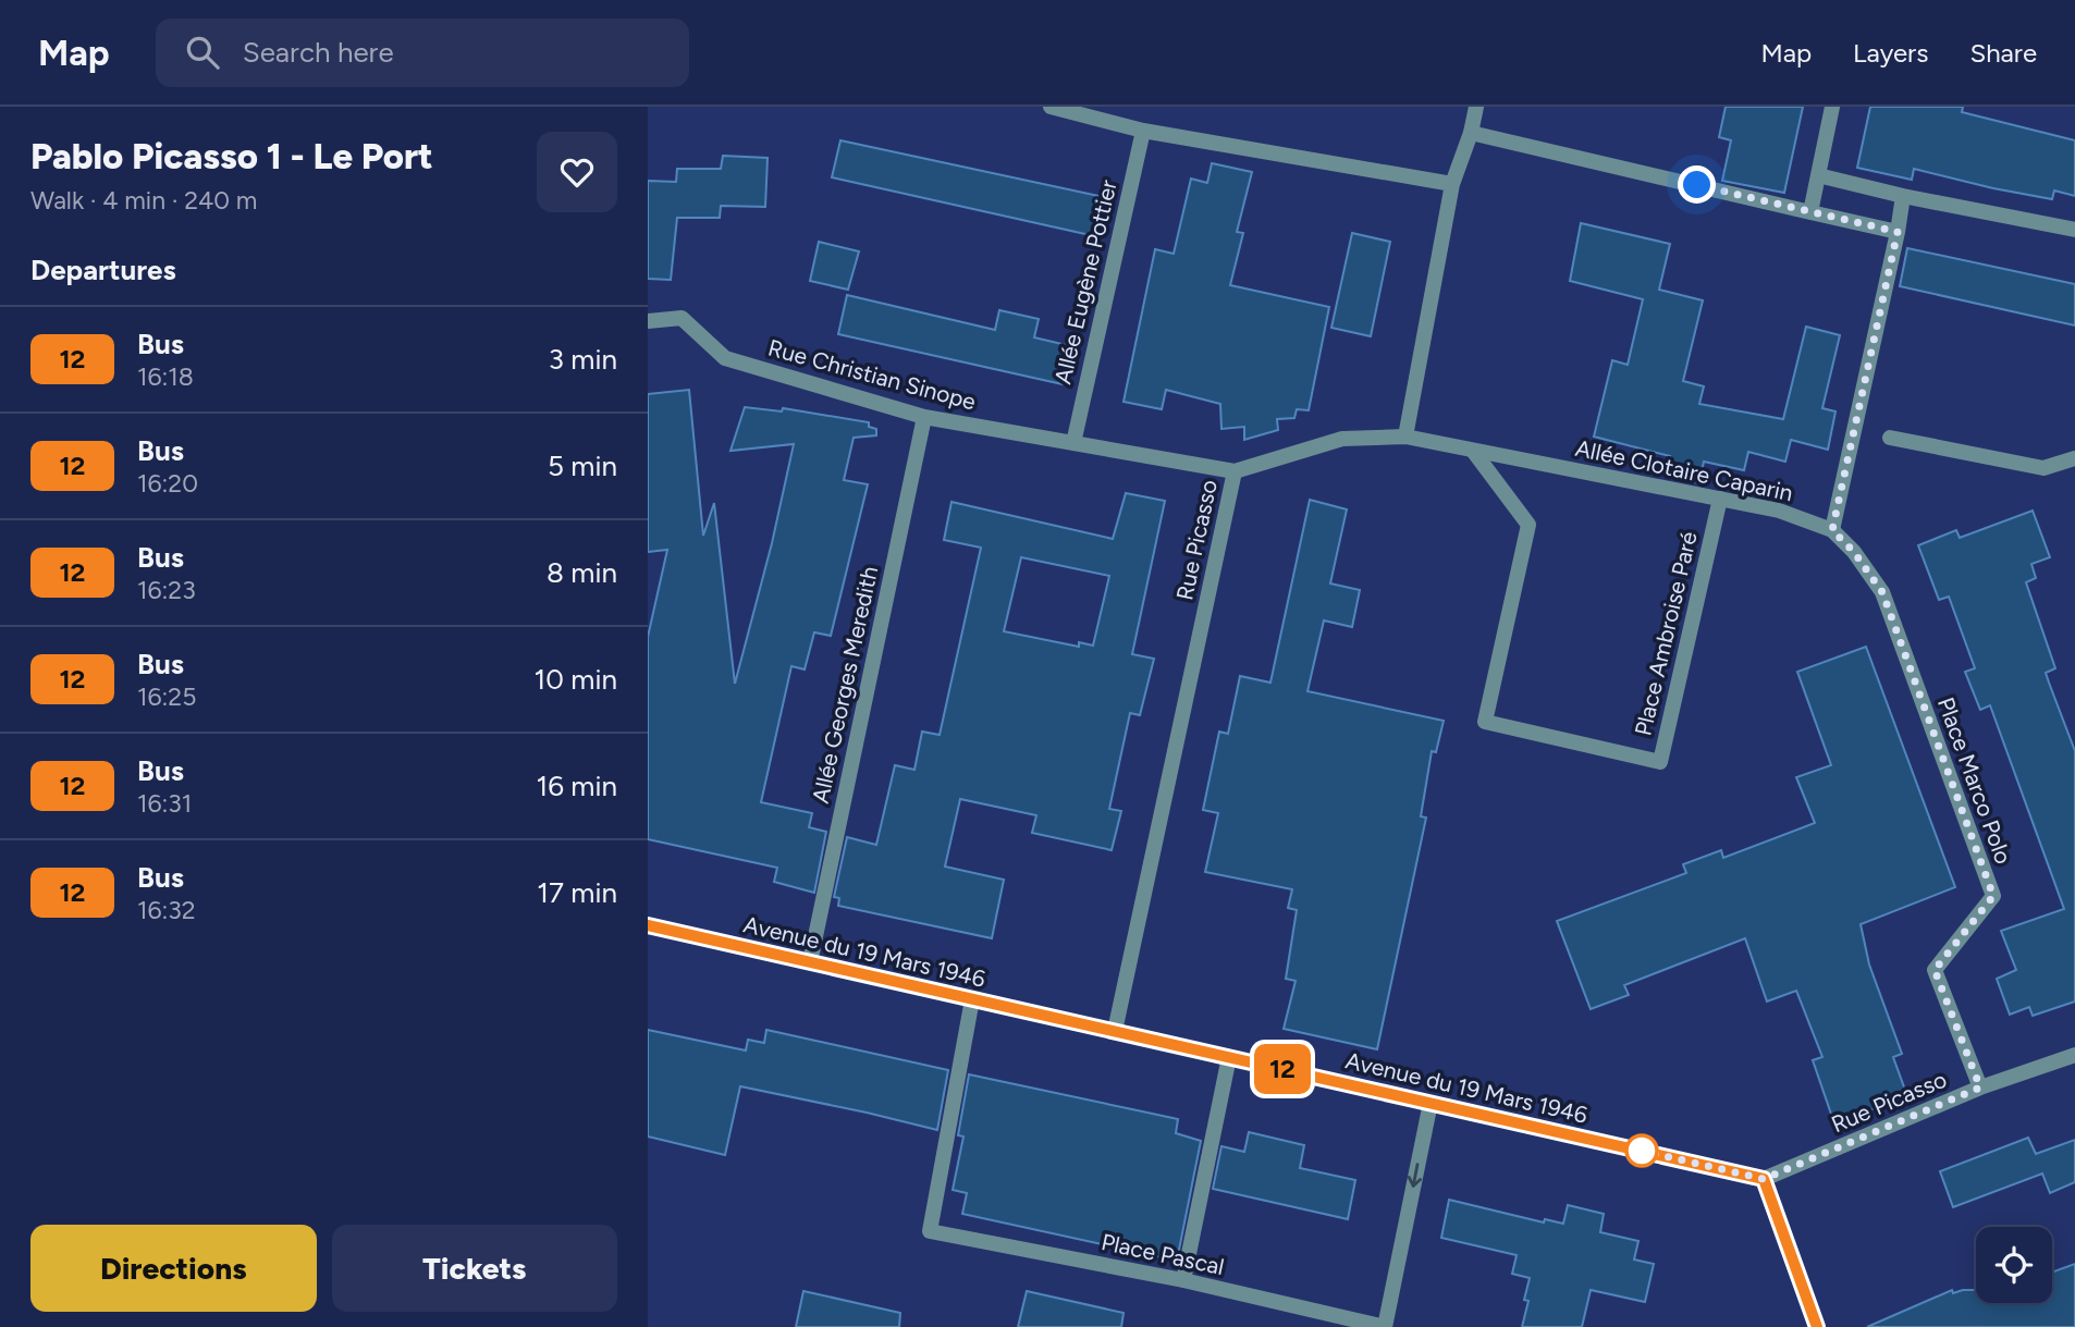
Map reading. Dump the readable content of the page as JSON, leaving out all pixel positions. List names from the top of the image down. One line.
{"streets":{"street":["Allée Eugène Pottier","Rue Christian Sinope","Allée Clotaire Caparin","Rue Picasso","Place Ambroise Paré","Allée Georges Meredith","Place Marco Polo","Avenue du 19 Mars 1946","Place Pascal"]},"crossings":[["Allée Eugène Pottier","Rue Christian Sinope"],["Rue Christian Sinope","Rue Picasso"],["Rue Christian Sinope","Allée Georges Meredith"],["Allée Clotaire Caparin","Rue Picasso"],["Allée Clotaire Caparin","Place Ambroise Paré"],["Allée Clotaire Caparin","Place Marco Polo"],["Rue Picasso","Place Marco Polo"],["Rue Picasso","Avenue du 19 Mars 1946"],["Allée Georges Meredith","Avenue du 19 Mars 1946"],["Avenue du 19 Mars 1946","Place Pascal"]],"lines":["bus line 12"],"page":{"header":"Map","search":"Search here","nav":["Map","Layers","Share"],"heading":[["Pablo Picasso 1 - Le Port","Walk · 4 min · 240 m"],"Departures"],"on_map":"12","list":[{"mark":"12","name":"Bus","note":"16:18","value":"3 min"},{"mark":"12","name":"Bus","note":"16:20","value":"5 min"},{"mark":"12","name":"Bus","note":"16:23","value":"8 min"},{"mark":"12","name":"Bus","note":"16:25","value":"10 min"},{"mark":"12","name":"Bus","note":"16:31","value":"16 min"},{"mark":"12","name":"Bus","note":"16:32","value":"17 min"}],"buttons":["Directions","Tickets"]}}
